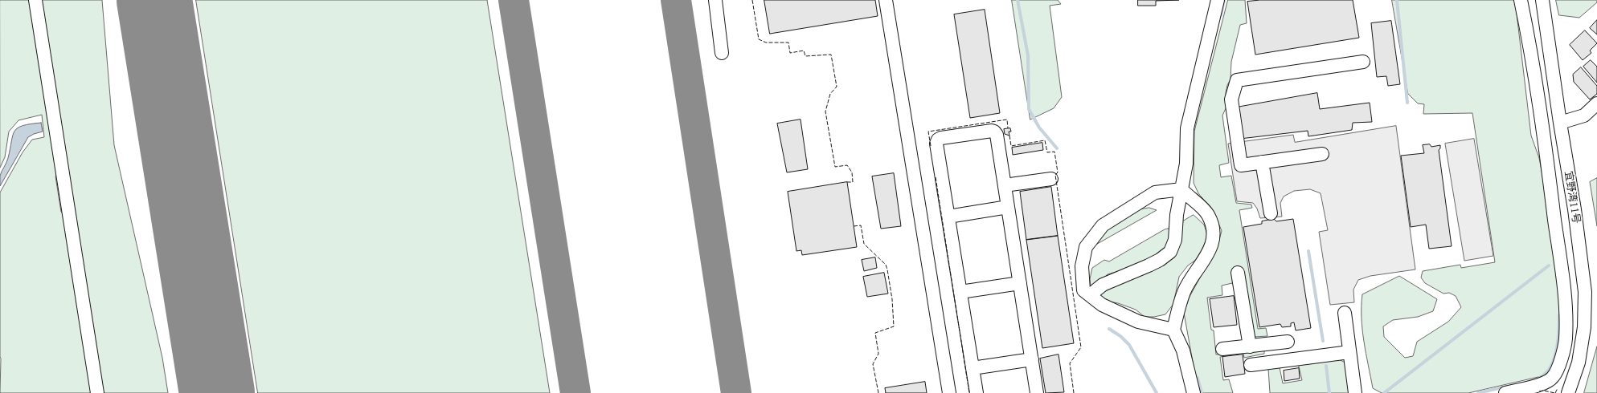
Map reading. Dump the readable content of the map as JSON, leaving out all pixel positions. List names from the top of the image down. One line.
{"streets":{"street":["宜野湾11号"]}}
